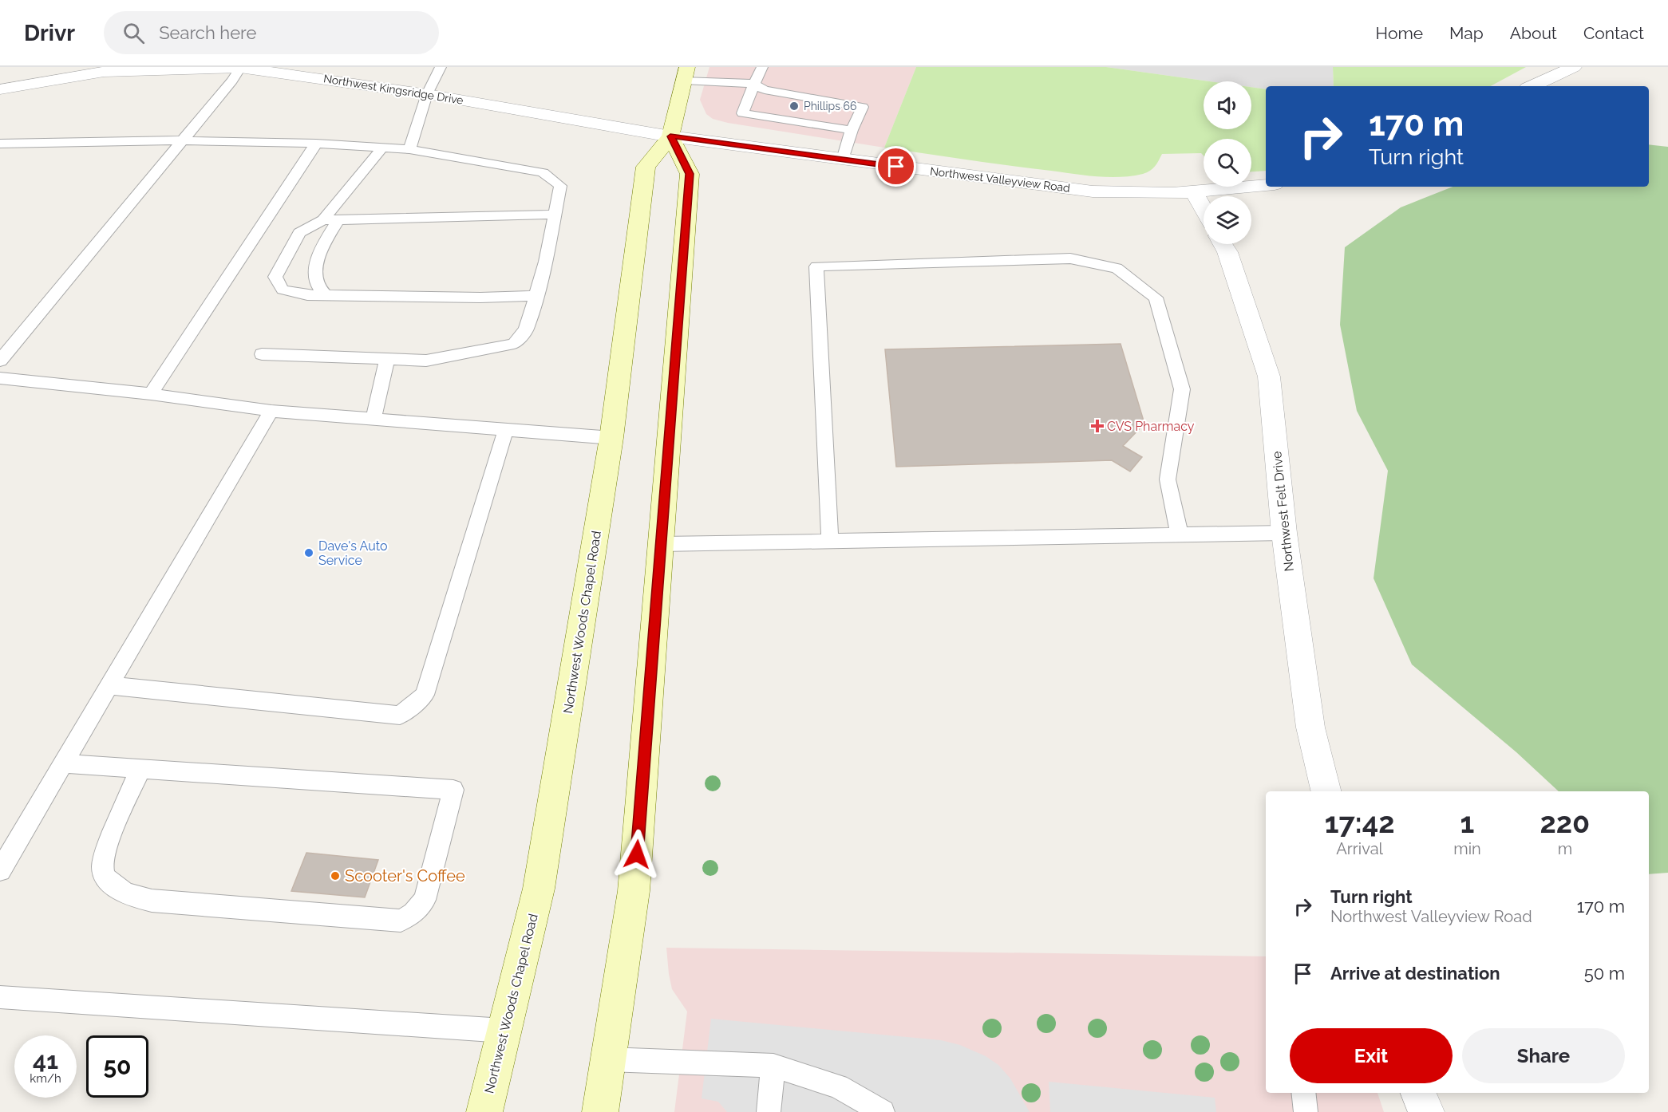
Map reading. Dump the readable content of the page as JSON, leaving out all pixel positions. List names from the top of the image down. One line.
{"streets":{"main road":["Northwest Woods Chapel Road"],"street":["Northwest Kingsridge Drive","Northwest Valleyview Road","Northwest Felt Drive"]},"crossings":[["Northwest Kingsridge Drive","Northwest Valleyview Road"],["Northwest Kingsridge Drive","Northwest Woods Chapel Road"],["Northwest Valleyview Road","Northwest Woods Chapel Road"]],"places":{"other":["Phillips 66","Dave's Auto Service","Scooter's Coffee"],"health":["CVS Pharmacy"]},"page":{"header":"Drivr","search":"Search here","nav":["Home","Map","About","Contact"],"turn":["170 m","Turn right"],"eta":["17:42","Arrival","1","min","220","m"],"list":[{"name":"Turn right","note":"Northwest Valleyview Road","value":"170 m"},{"name":"Arrive at destination","value":"50 m"}],"buttons":["Exit","Share"],"speed":"41 km/h","limit":"50"}}
